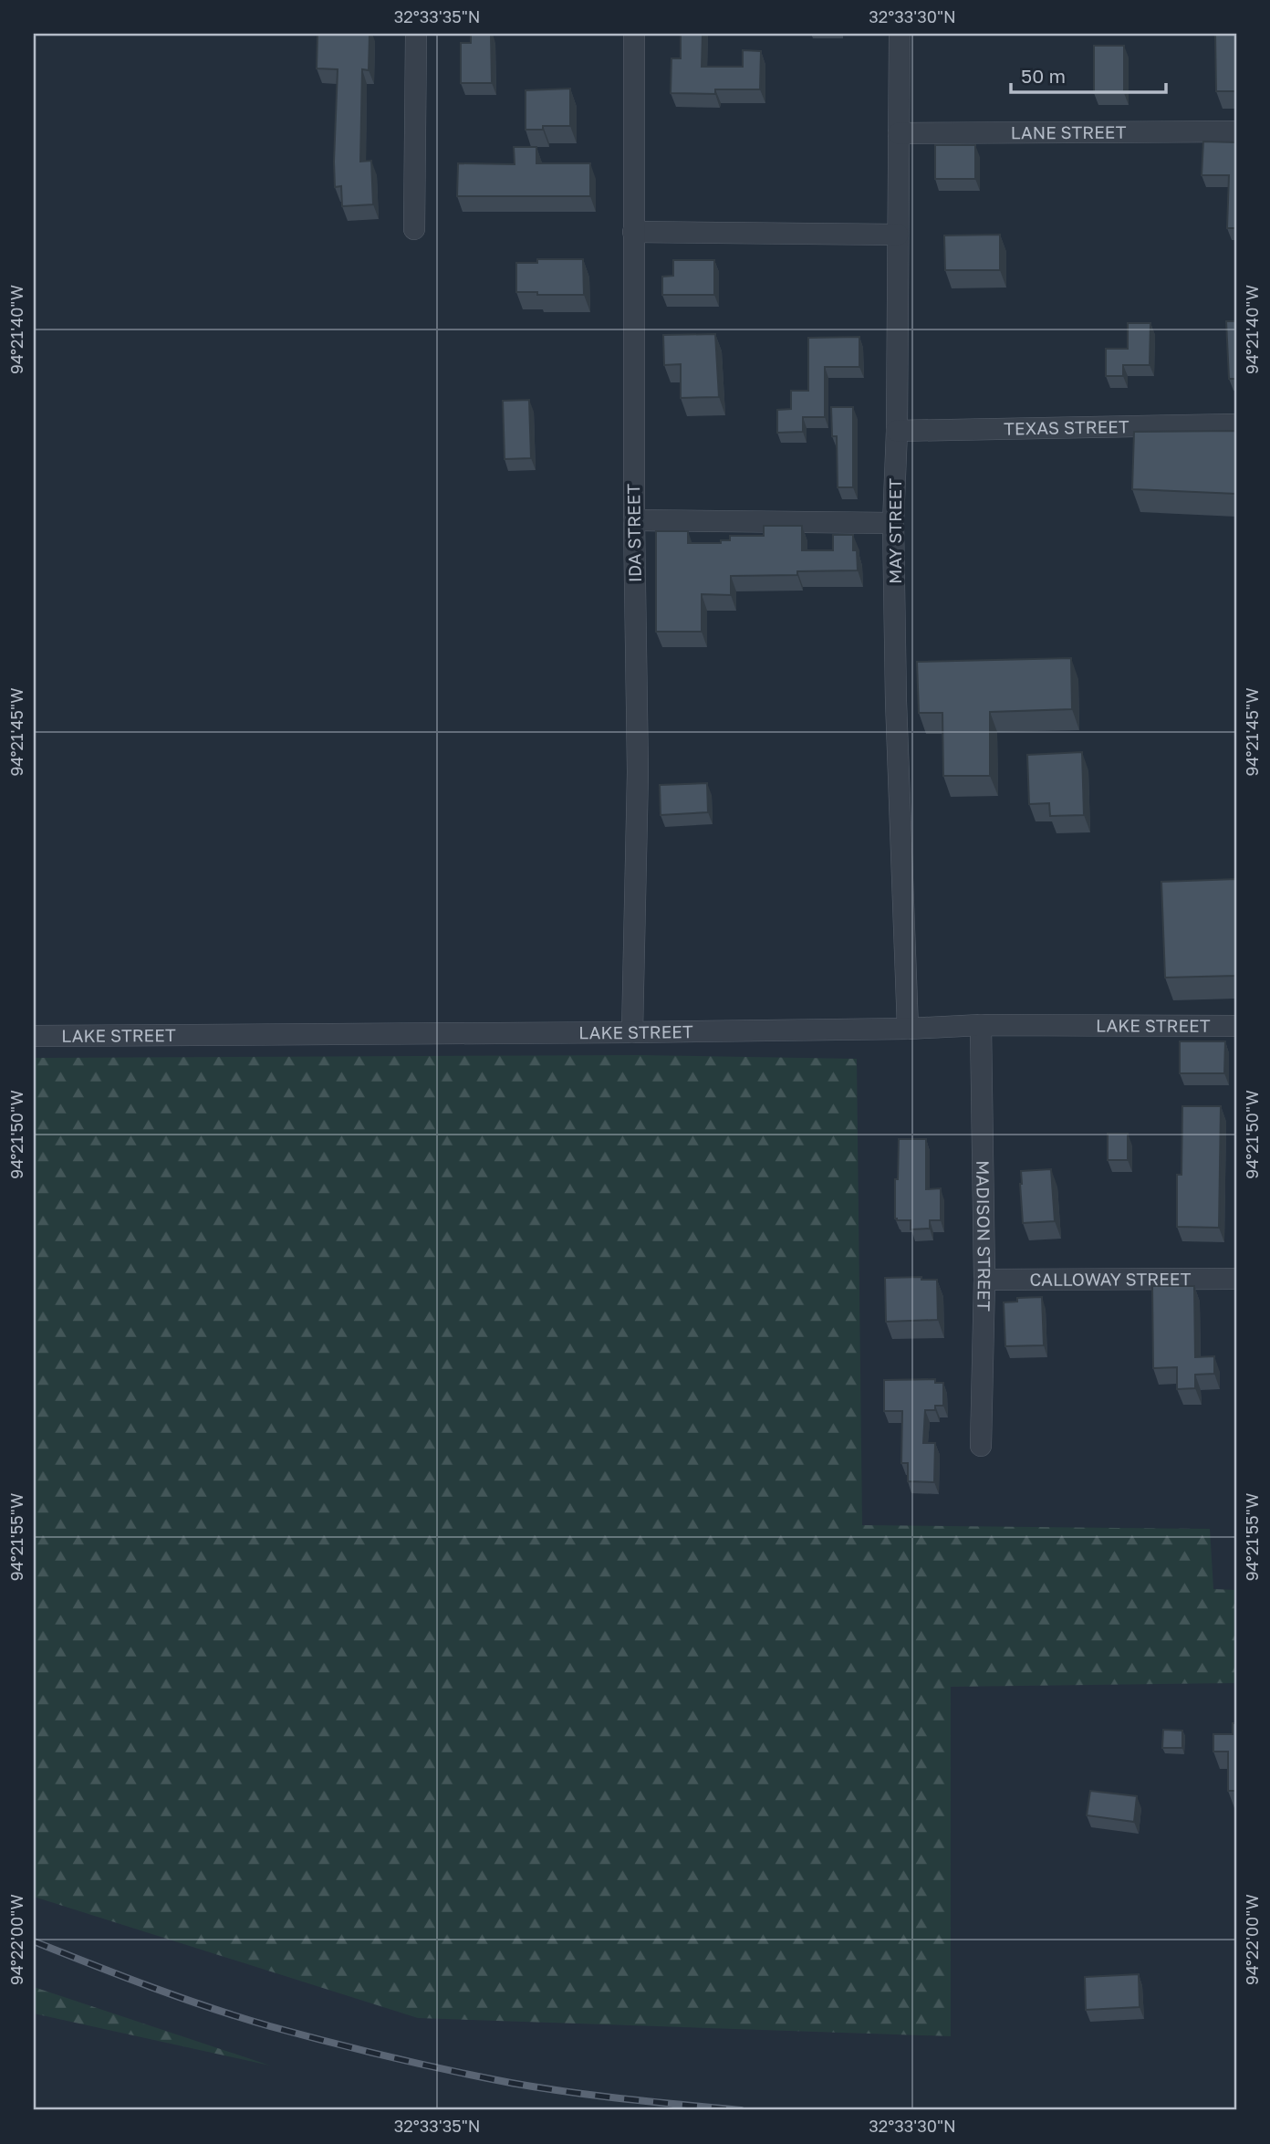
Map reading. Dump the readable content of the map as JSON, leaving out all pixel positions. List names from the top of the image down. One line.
{"streets":{"street":["LANE STREET","TEXAS STREET","MAY STREET","IDA STREET","LAKE STREET","MADISON STREET","CALLOWAY STREET"]},"crossings":[["LANE STREET","MAY STREET"],["TEXAS STREET","MAY STREET"],["MAY STREET","LAKE STREET"],["IDA STREET","LAKE STREET"],["LAKE STREET","MADISON STREET"],["MADISON STREET","CALLOWAY STREET"]],"scale_bar":"50 m","coordinates":["32°33'35\"N","32°33'30\"N","94°21'40\"W","94°21'45\"W","94°21'50\"W","94°21'55\"W","94°22'00\"W"]}
